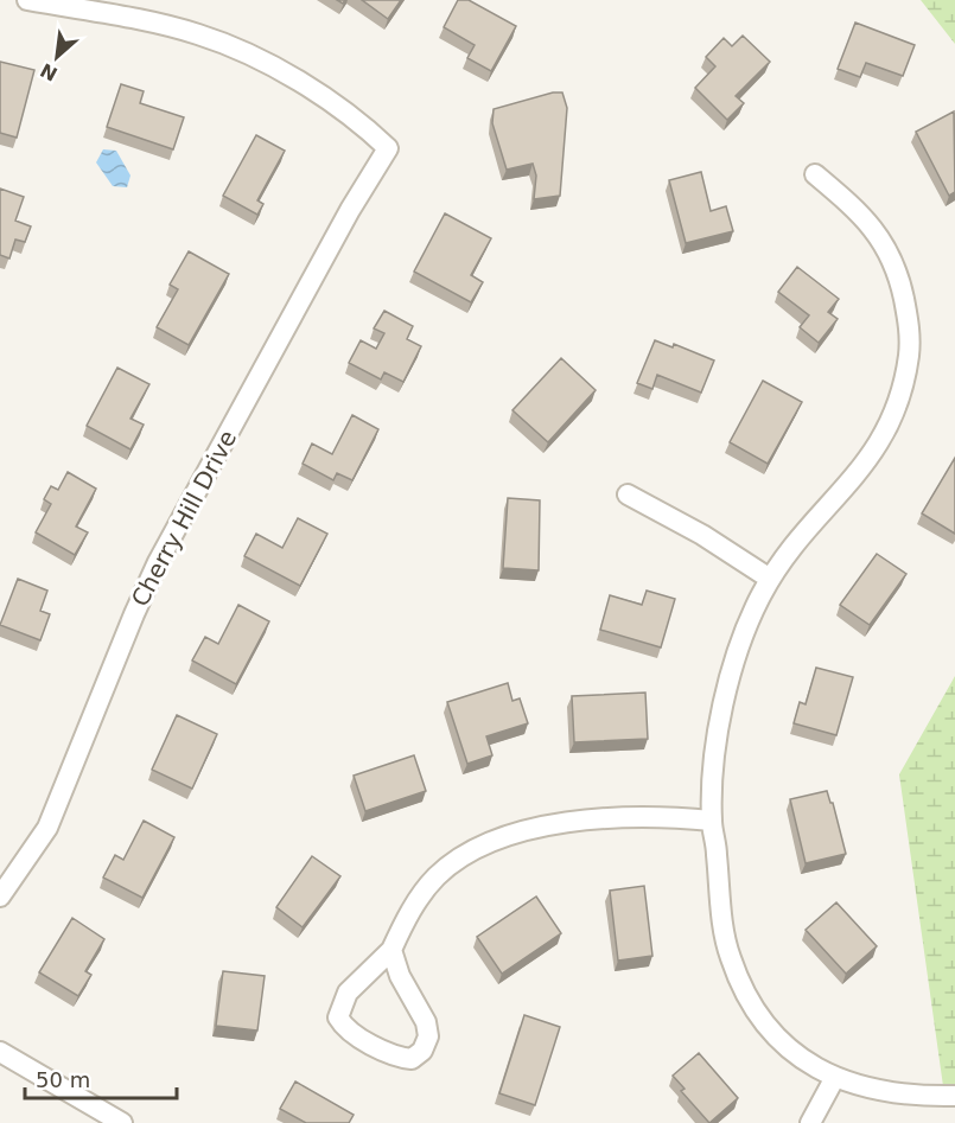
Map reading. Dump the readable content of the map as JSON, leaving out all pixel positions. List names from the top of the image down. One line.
{"streets":{"street":["Cherry Hill Drive"]},"scale_bar":"50 m","north":"bottom left"}
